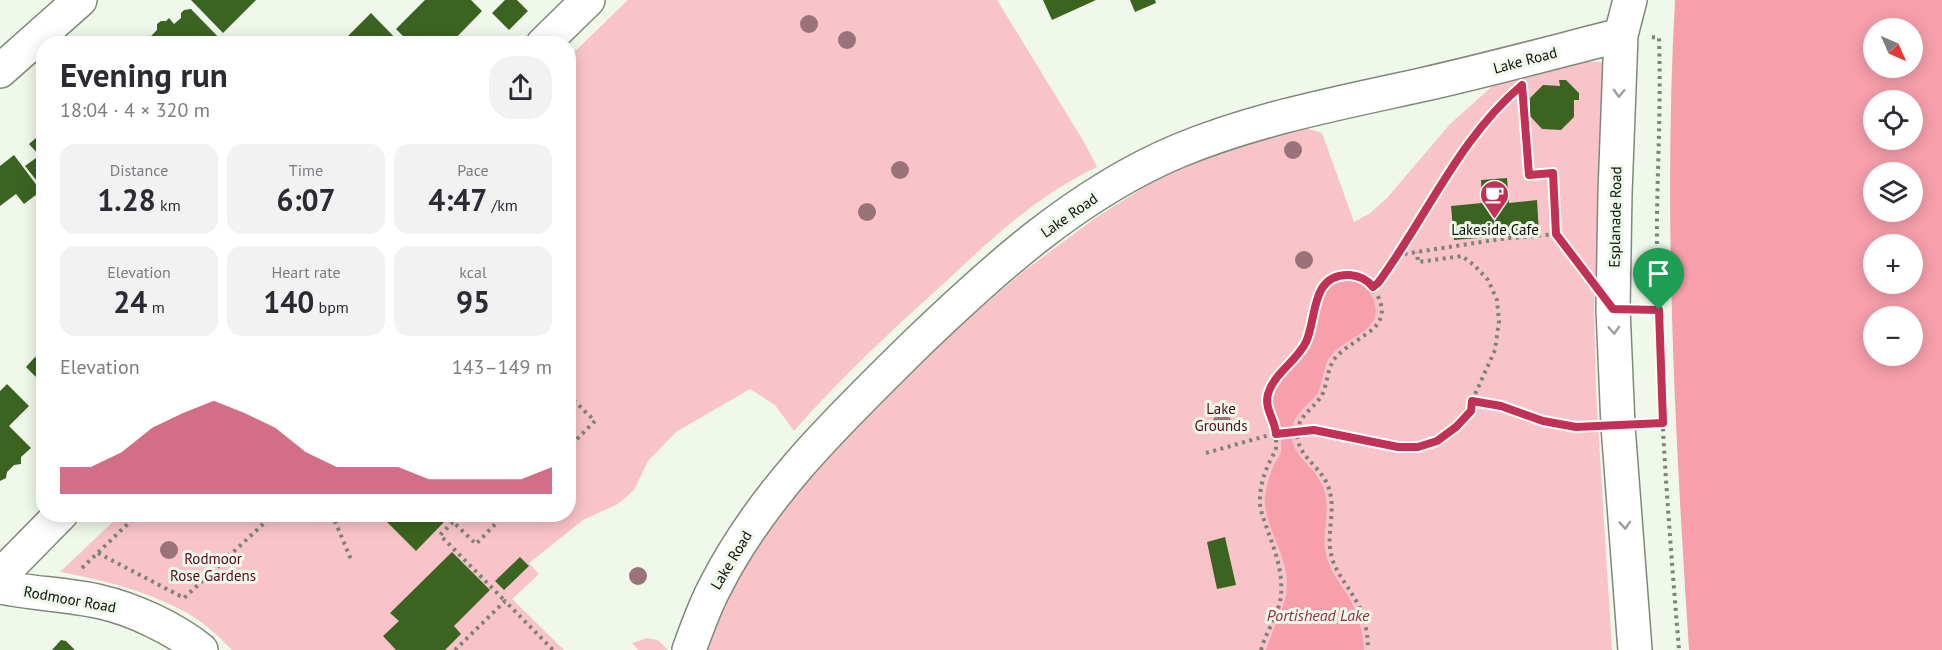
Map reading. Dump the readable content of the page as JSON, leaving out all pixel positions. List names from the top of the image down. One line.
{"streets":{"street":["Lake Road","Esplanade Road","Rodmoor Road"]},"crossings":[["Lake Road","Esplanade Road"]],"one_way":["Esplanade Road"],"water":["Portishead Lake"],"parks":["Lake Grounds","Rodmoor Rose Gardens"],"places":{"cafe":["Lakeside Cafe"]},"north":"bottom right","page":{"map_buttons":["+","−"],"heading":["Evening run","18:04 · 4 × 320 m"],"stats":[["Distance","1.28 km"],["Time","6:07"],["Pace","4:47 /km"],["Elevation","24 m"],["Heart rate","140 bpm"],["kcal","95"]],"chart":["Elevation","143–149 m"]}}
